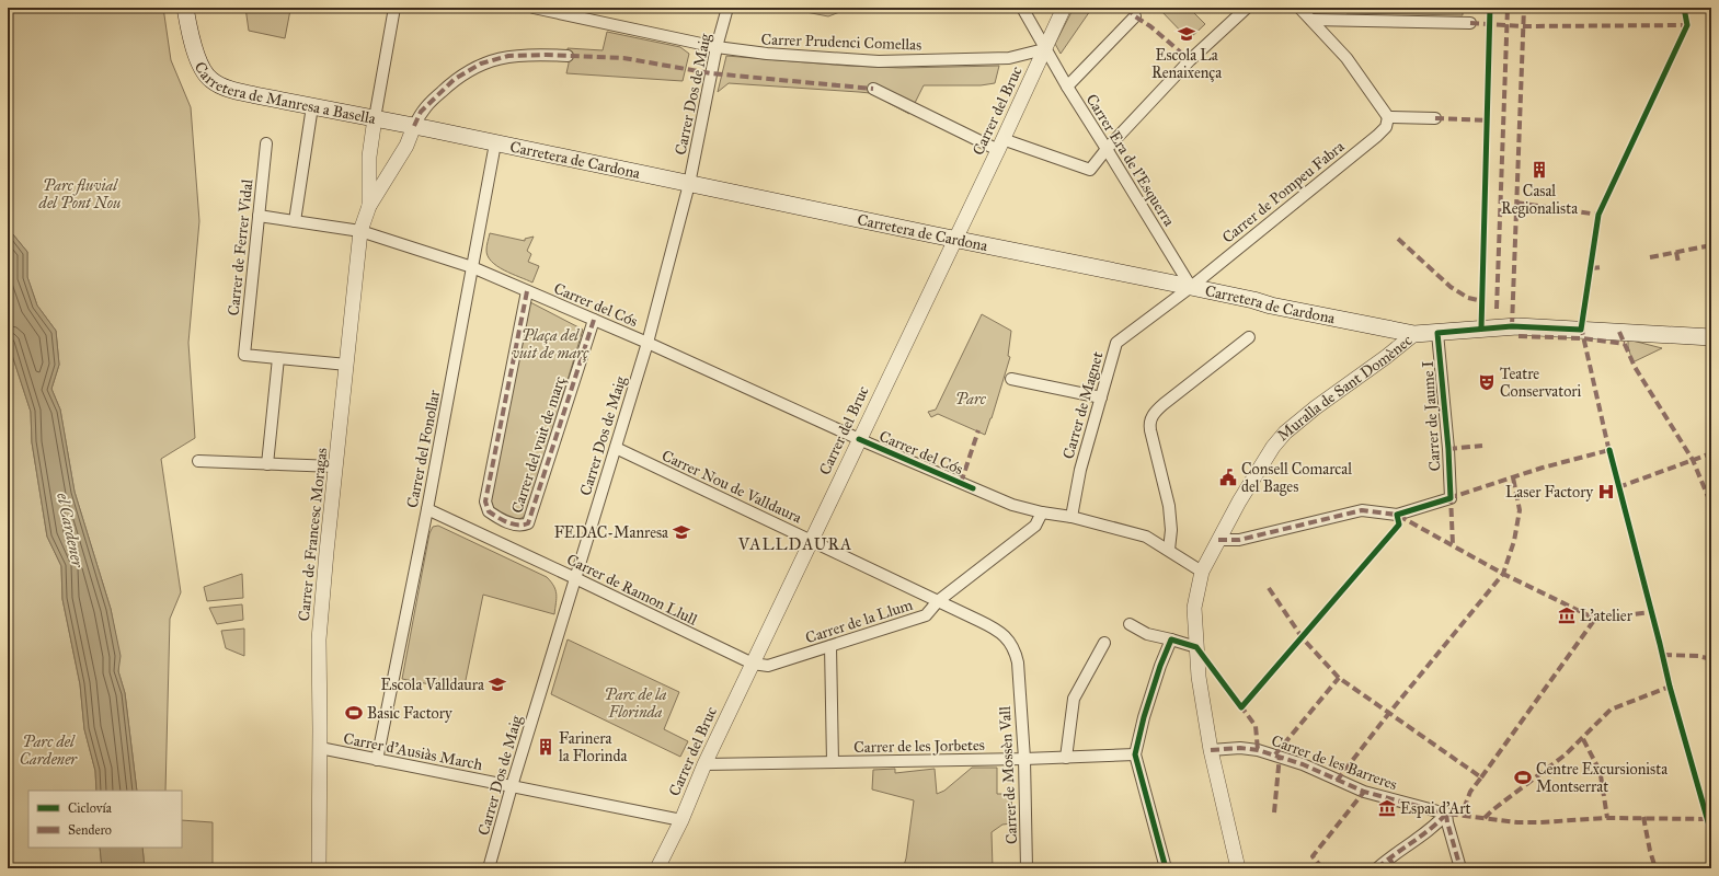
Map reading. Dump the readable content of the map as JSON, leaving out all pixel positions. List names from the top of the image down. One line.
{"streets":{"main road":["Carretera de Manresa a Basella","Carretera de Cardona","Muralla de Sant Domènec"],"street":["Carrer Prudenci Comellas","Carrer Dos de Maig","Carrer del Bruc","Carrer Era de l'Esquerra","Carrer de Pompeu Fabra","Carrer de Ferrer Vidal","Carrer del Cós","Carrer de Magnet","Carrer de Jaume I","Carrer del vuit de març","Carrer del Fonollar","Carrer Nou de Valldaura","Carrer de Francesc Moragas","Carrer de Ramon Llull","Carrer de la Llum","Carrer de les Jorbetes","Carrer d'Ausiàs March","Carrer de les Barreres","Carrer de Mossèn Vall"]},"crossings":[["Carrer Prudenci Comellas","Carrer Dos de Maig"],["Carrer Prudenci Comellas","Carrer del Bruc"],["Carrer Prudenci Comellas","Carrer Era de l'Esquerra"],["Carretera de Manresa a Basella","Carretera de Cardona"],["Carretera de Manresa a Basella","Carrer de Francesc Moragas"],["Carrer Dos de Maig","Carretera de Cardona"],["Carrer Dos de Maig","Carrer del Cós"],["Carrer Dos de Maig","Carrer Nou de Valldaura"],["Carrer Dos de Maig","Carrer de Ramon Llull"],["Carrer Dos de Maig","Carrer d'Ausiàs March"],["Carrer del Bruc","Carretera de Cardona"],["Carrer del Bruc","Carrer Era de l'Esquerra"],["Carrer del Bruc","Carrer del Cós"],["Carrer del Bruc","Carrer Nou de Valldaura"],["Carrer del Bruc","Carrer de Ramon Llull"],["Carrer del Bruc","Carrer de la Llum"],["Carrer del Bruc","Carrer de les Jorbetes"],["Carrer del Bruc","Carrer d'Ausiàs March"],["Carretera de Cardona","Carrer Era de l'Esquerra"],["Carretera de Cardona","Carrer de Pompeu Fabra"],["Carretera de Cardona","Muralla de Sant Domènec"],["Carretera de Cardona","Carrer de Magnet"],["Carretera de Cardona","Carrer del Fonollar"],["Carrer Era de l'Esquerra","Carrer de Pompeu Fabra"],["Carrer Era de l'Esquerra","Carrer de Magnet"],["Carrer de Pompeu Fabra","Carrer de Magnet"],["Carrer de Ferrer Vidal","Carrer del Cós"],["Carrer del Cós","Muralla de Sant Domènec"],["Carrer del Cós","Carrer de Magnet"],["Carrer del Cós","Carrer del vuit de març"],["Carrer del Cós","Carrer del Fonollar"],["Carrer del Cós","Carrer de Francesc Moragas"],["Carrer del Cós","Carrer de la Llum"],["Muralla de Sant Domènec","Carrer de Jaume I"],["Muralla de Sant Domènec","Carrer de les Barreres"],["Carrer del Fonollar","Carrer de Ramon Llull"],["Carrer del Fonollar","Carrer d'Ausiàs March"],["Carrer Nou de Valldaura","Carrer de la Llum"],["Carrer Nou de Valldaura","Carrer de Mossèn Vall"],["Carrer de Francesc Moragas","Carrer d'Ausiàs March"],["Carrer de Ramon Llull","Carrer de la Llum"],["Carrer de les Jorbetes","Carrer de Mossèn Vall"]],"districts":["VALLDAURA"],"water":["el Cardener"],"parks":["Parc fluvial del Pont Nou","Plaça del vuit de març","Parc","Parc de la Florinda","Parc del Cardener"],"places":{"school or university":["Escola La Renaixença","FEDAC-Manresa","Escola Valldaura"],"building":["Casal Regionalista","Farinera la Florinda"],"theatre":["Teatre Conservatori"],"public building":["Consell Comarcal del Bages"],"hospital":["Laser Factory"],"museum":["L'atelier","Espai d'Art"],"sports":["Basic Factory","Centre Excursionista Montserrat"]},"legend":["Ciclovía","Sendero"]}
